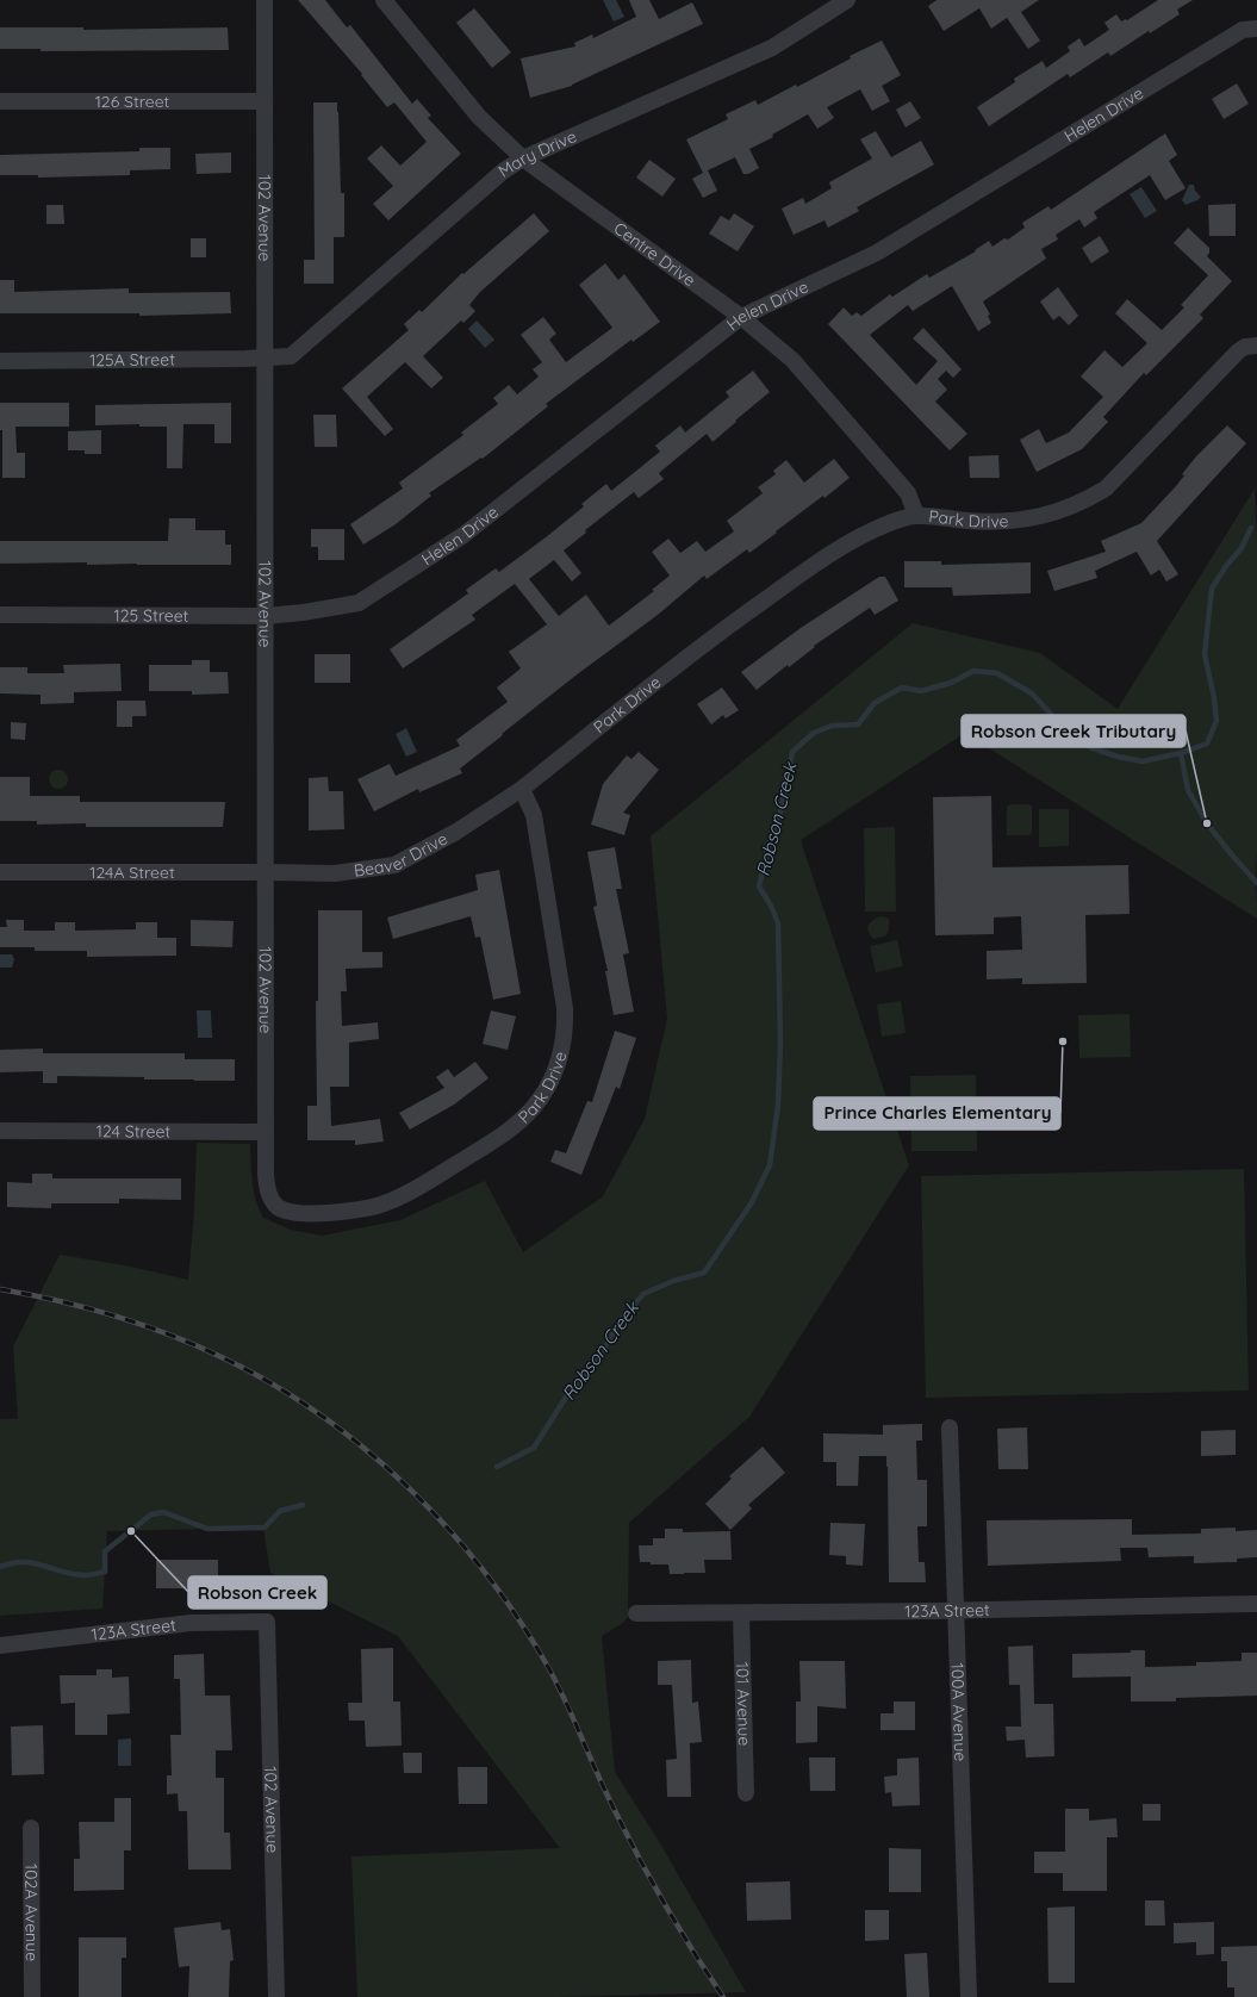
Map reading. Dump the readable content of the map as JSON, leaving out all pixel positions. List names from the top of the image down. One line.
{"streets":{"street":["126 Street","Helen Drive","Mary Drive","102 Avenue","Centre Drive","125A Street","Park Drive","125 Street","Beaver Drive","124A Street","124 Street","123A Street","101 Avenue","100A Avenue","102A Avenue"]},"crossings":[["126 Street","102 Avenue"],["Helen Drive","Centre Drive"],["Helen Drive","125 Street"],["Mary Drive","102 Avenue"],["Mary Drive","Centre Drive"],["Mary Drive","125A Street"],["102 Avenue","125A Street"],["102 Avenue","Park Drive"],["102 Avenue","125 Street"],["102 Avenue","Beaver Drive"],["102 Avenue","124A Street"],["102 Avenue","124 Street"],["102 Avenue","123A Street"],["Centre Drive","Park Drive"],["Park Drive","Beaver Drive"],["Beaver Drive","124A Street"],["123A Street","101 Avenue"],["123A Street","100A Avenue"]],"water":["Robson Creek"],"places":["Robson Creek Tributary","Prince Charles Elementary","Robson Creek"]}
